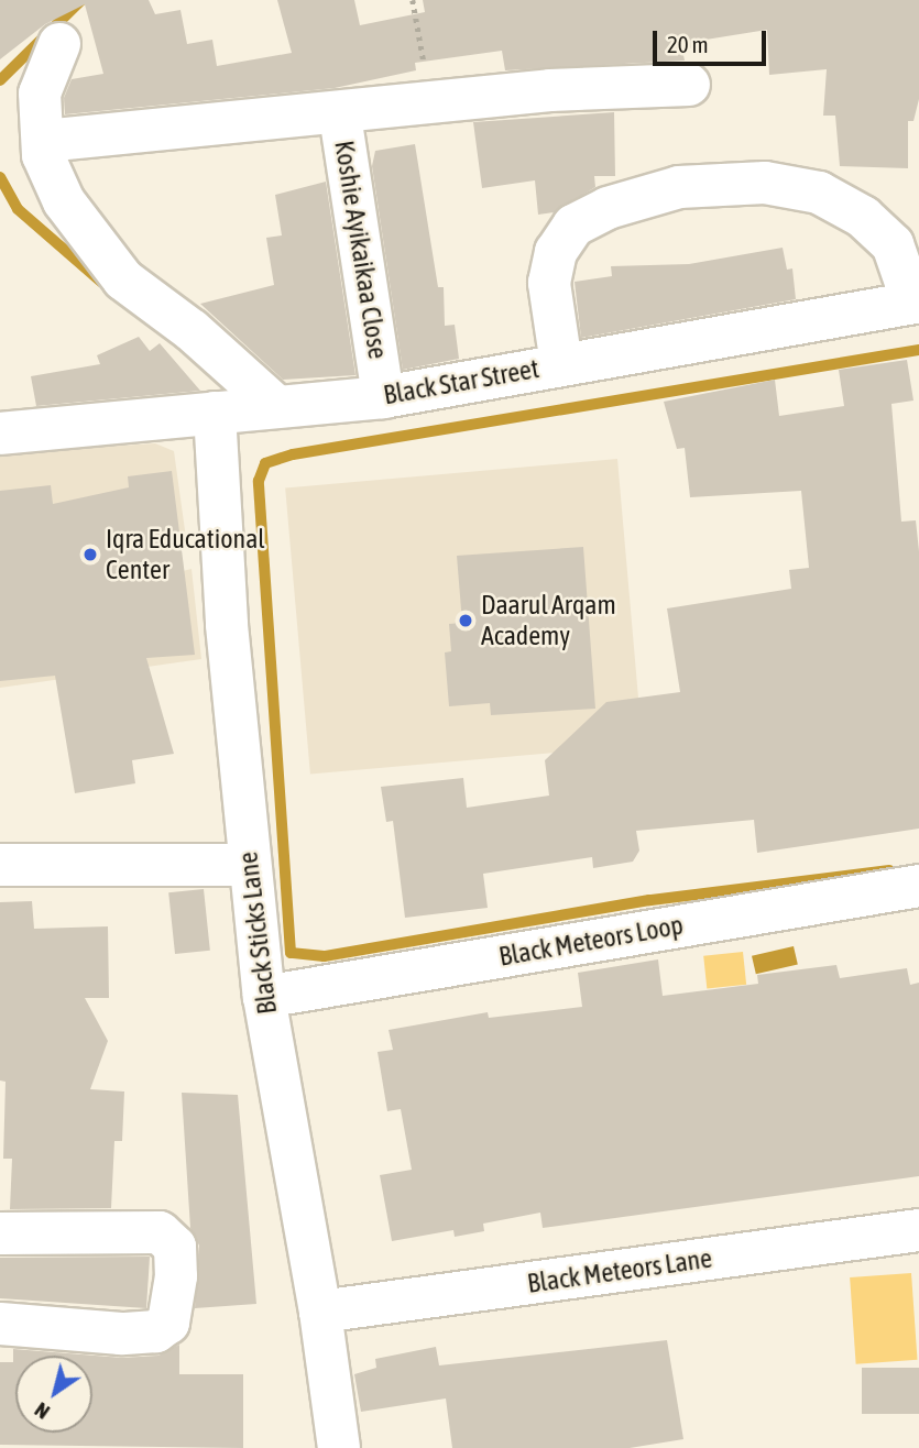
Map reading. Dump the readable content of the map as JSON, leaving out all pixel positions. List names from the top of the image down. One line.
{"streets":{"street":["Koshie Ayikaikaa Close","Black Star Street","Black Sticks Lane","Black Meteors Loop","Black Meteors Lane"]},"crossings":[["Koshie Ayikaikaa Close","Black Star Street"],["Black Star Street","Black Sticks Lane"],["Black Sticks Lane","Black Meteors Loop"],["Black Sticks Lane","Black Meteors Lane"]],"places":["Iqra Educational Center","Daarul Arqam Academy"],"scale_bar":"20 m","north":"bottom left"}
